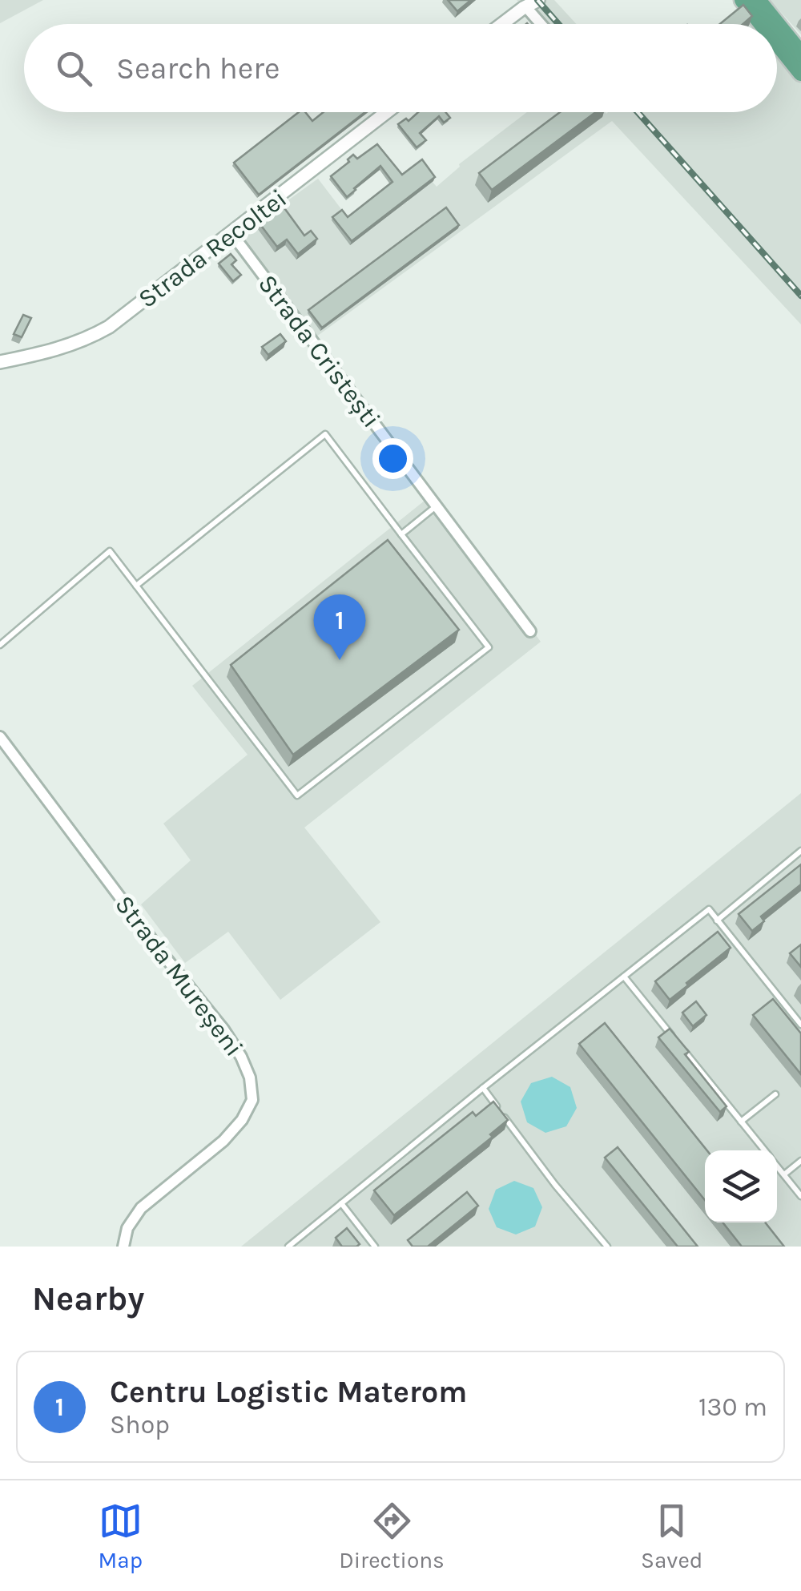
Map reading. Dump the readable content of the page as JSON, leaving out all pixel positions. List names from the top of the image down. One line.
{"streets":{"street":["Strada Recoltei","Strada Cristești","Strada Mureșeni"]},"crossings":[["Strada Recoltei","Strada Cristești"]],"page":{"search":"Search here","pins":"1","heading":"Nearby","list":[{"mark":"1","name":"Centru Logistic Materom","note":"Shop","value":"130 m"}],"nav":["Map","Directions","Saved"]}}
